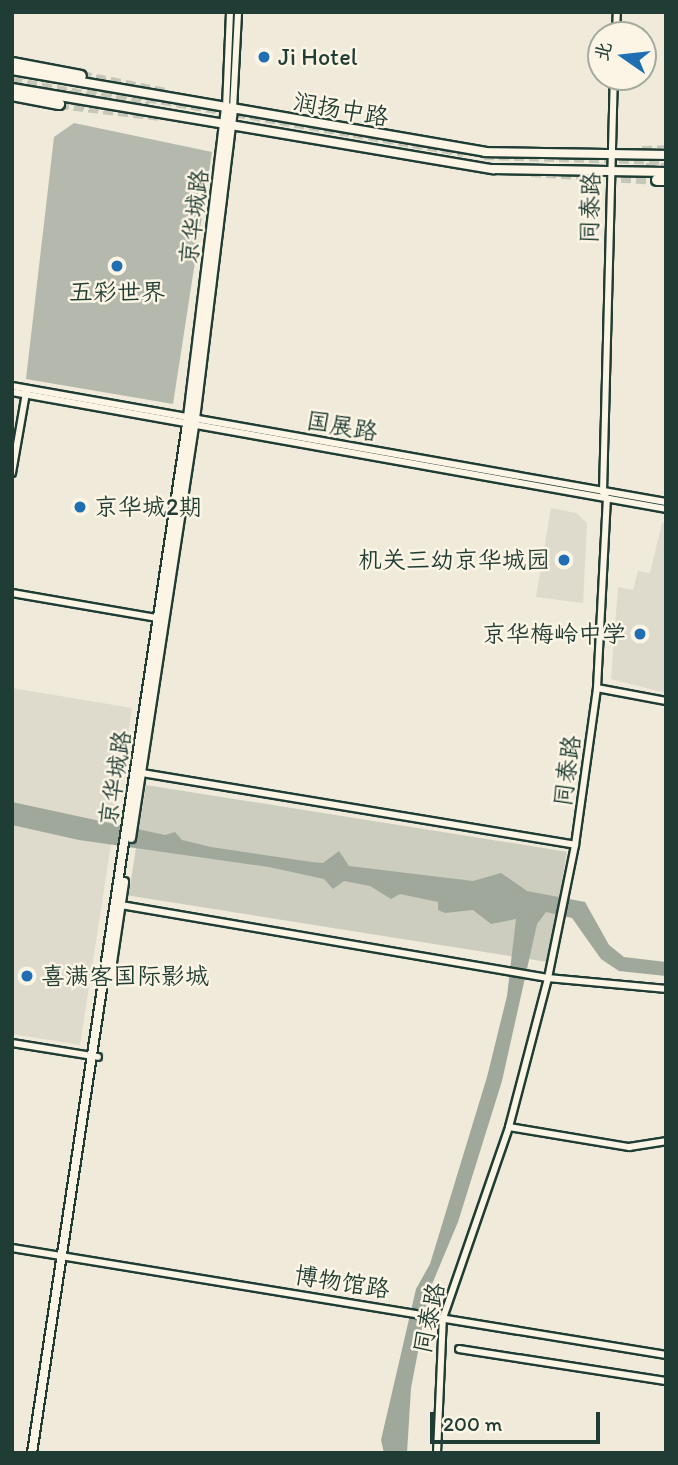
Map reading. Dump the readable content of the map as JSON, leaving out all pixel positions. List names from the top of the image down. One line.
{"streets":{"main road":["润扬中路","京华城路"],"street":["同泰路","国展路","博物馆路"]},"crossings":[["润扬中路","同泰路"],["润扬中路","京华城路"],["同泰路","国展路"],["同泰路","博物馆路"],["京华城路","国展路"],["京华城路","博物馆路"]],"places":["Ji Hotel","五彩世界","京华城2期","机关三幼京华城园","京华梅岭中学","喜满客国际影城"],"scale_bar":"200 m","north":"left"}
